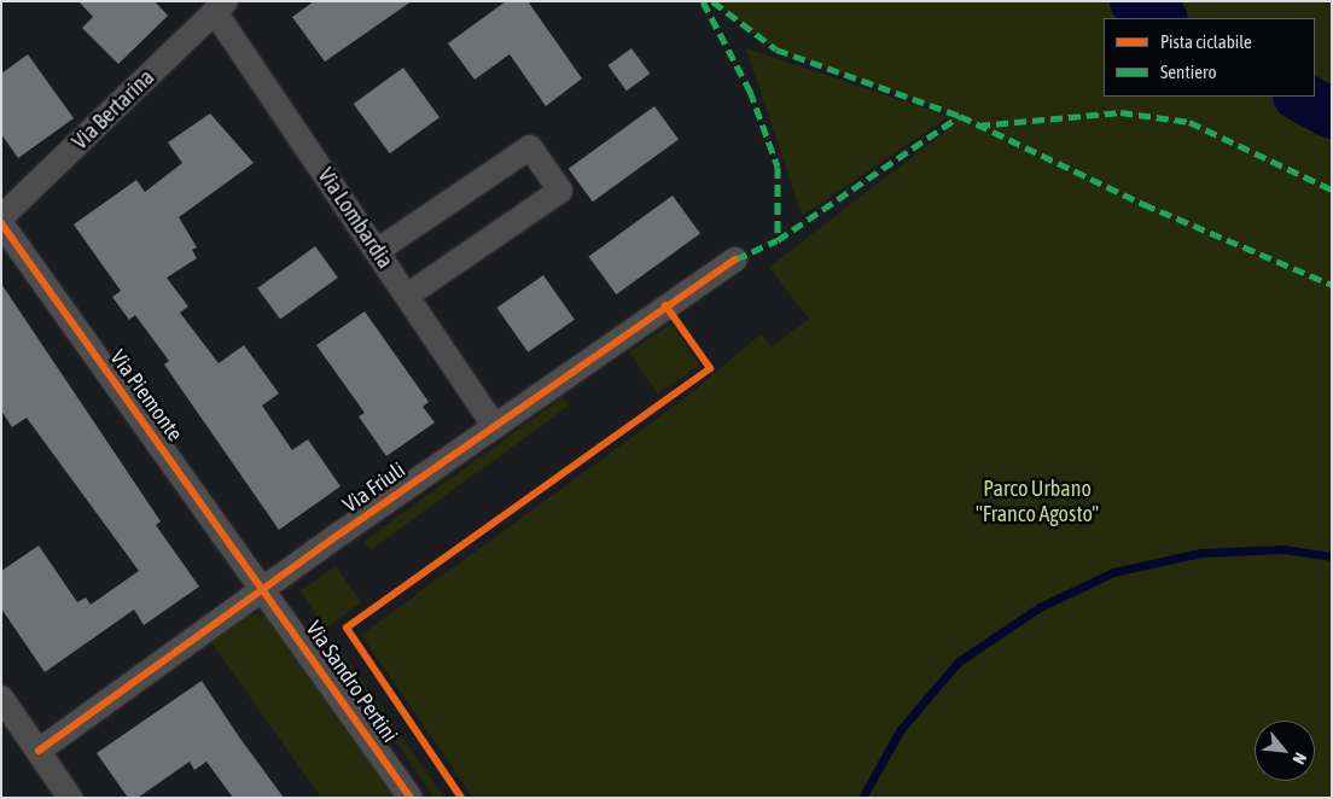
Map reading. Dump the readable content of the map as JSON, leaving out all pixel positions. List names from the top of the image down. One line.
{"streets":{"street":["Via Bertarina","Via Lombardia","Via Piemonte","Via Friuli","Via Sandro Pertini"]},"crossings":[["Via Bertarina","Via Lombardia"],["Via Lombardia","Via Friuli"],["Via Piemonte","Via Friuli"],["Via Piemonte","Via Sandro Pertini"],["Via Friuli","Via Sandro Pertini"]],"parks":["Parco Urbano \"Franco Agosto\""],"legend":["Pista ciclabile","Sentiero"],"north":"bottom right"}
